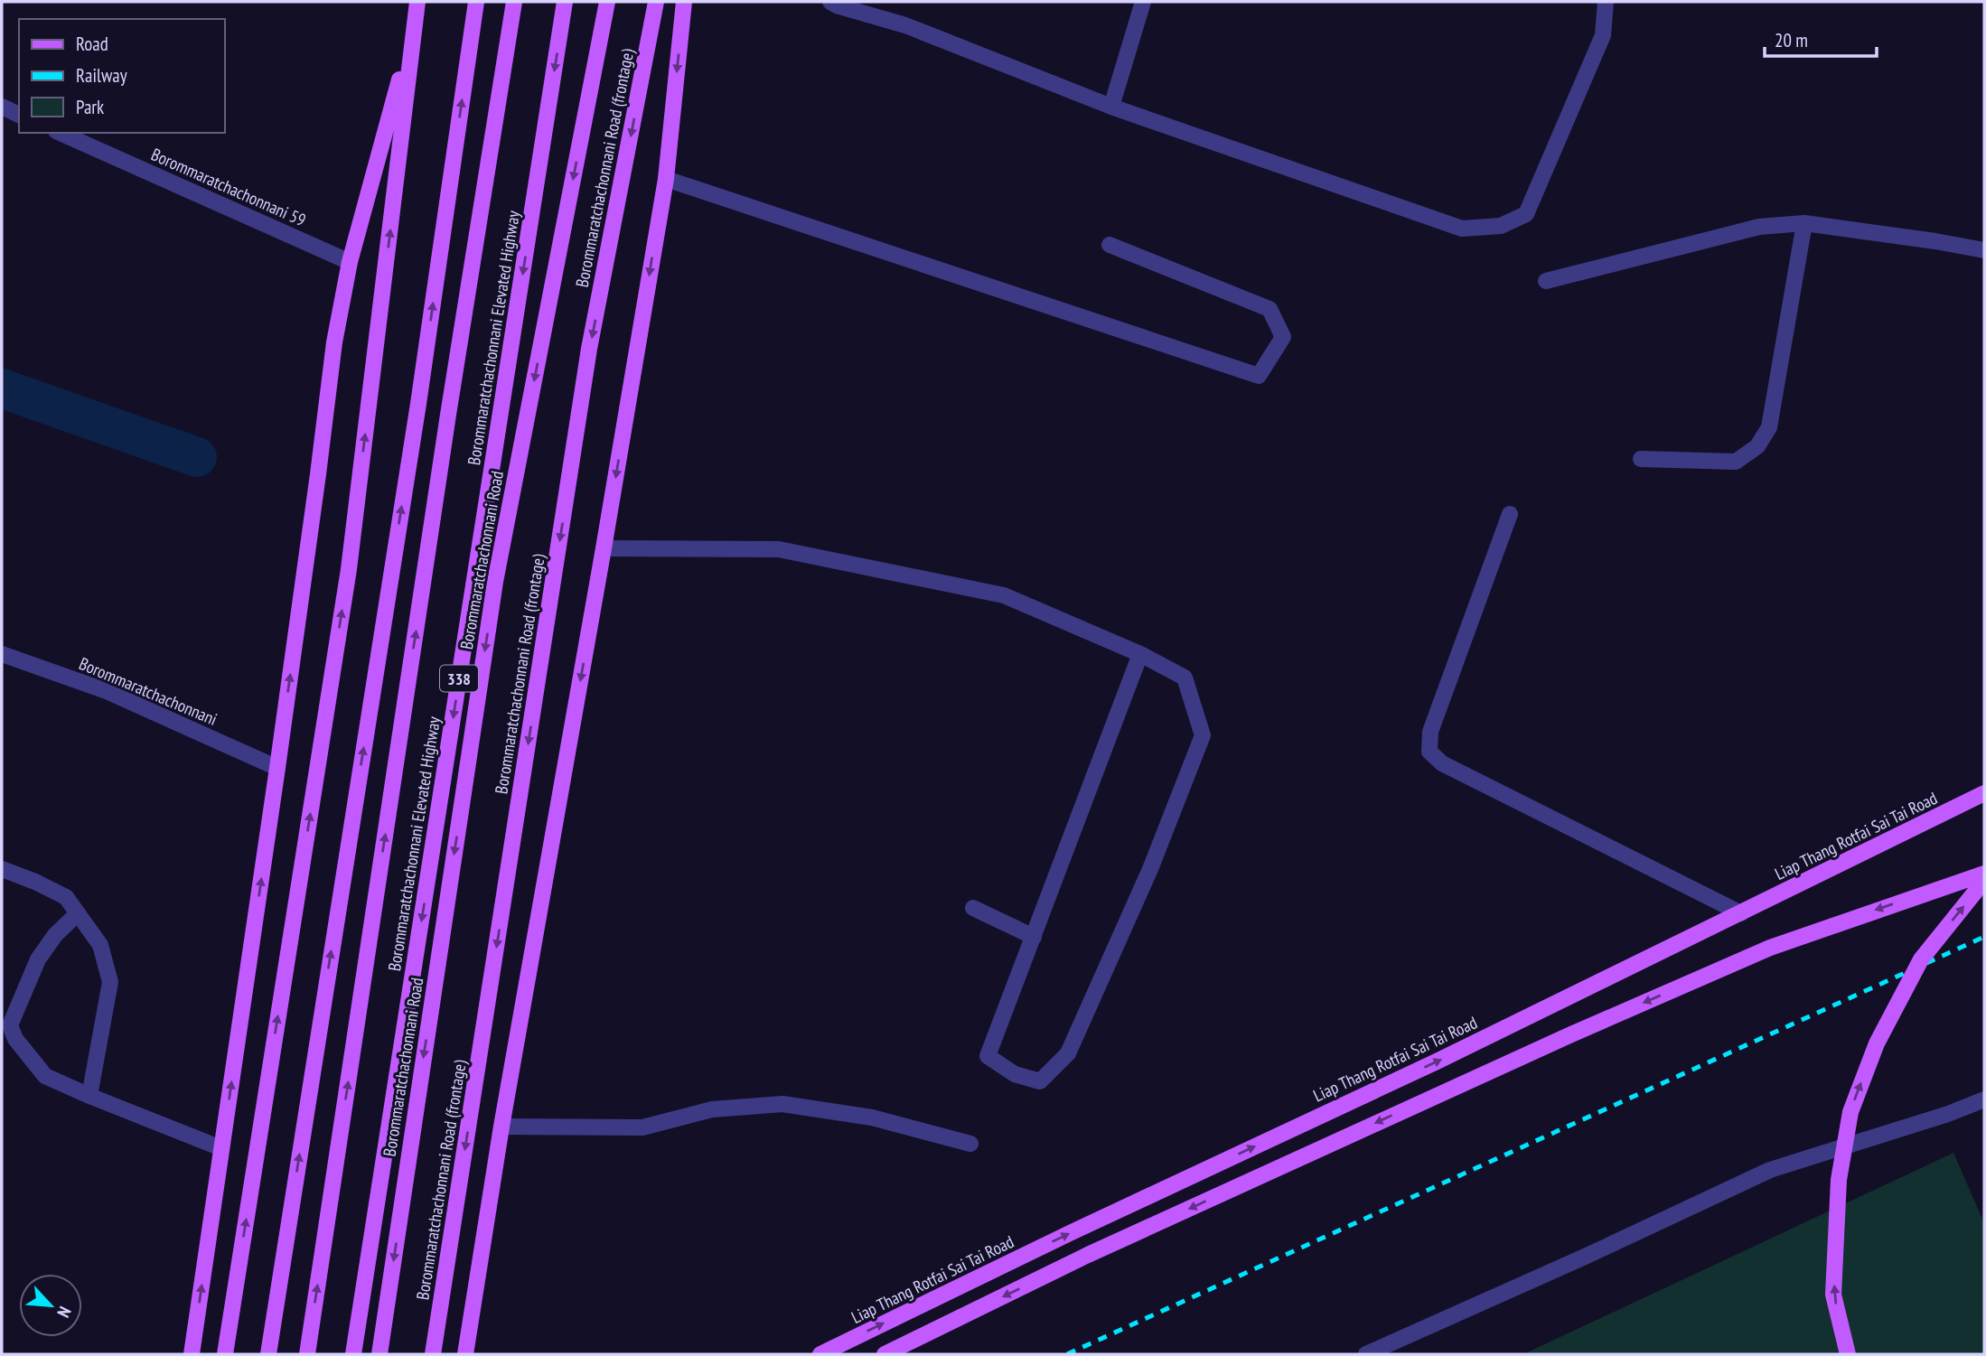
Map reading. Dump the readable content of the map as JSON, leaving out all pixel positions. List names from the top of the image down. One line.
{"streets":{"main road":["Borommaratchachonnani Road (frontage)","Borommaratchachonnani Elevated Highway","Borommaratchachonnani Road","338","Liap Thang Rotfai Sai Tai Road"],"street":["Borommaratchachonnani 59","Borommaratchachonnani"]},"legend":["Road","Railway","Park"],"scale_bar":"20 m","north":"bottom right"}
